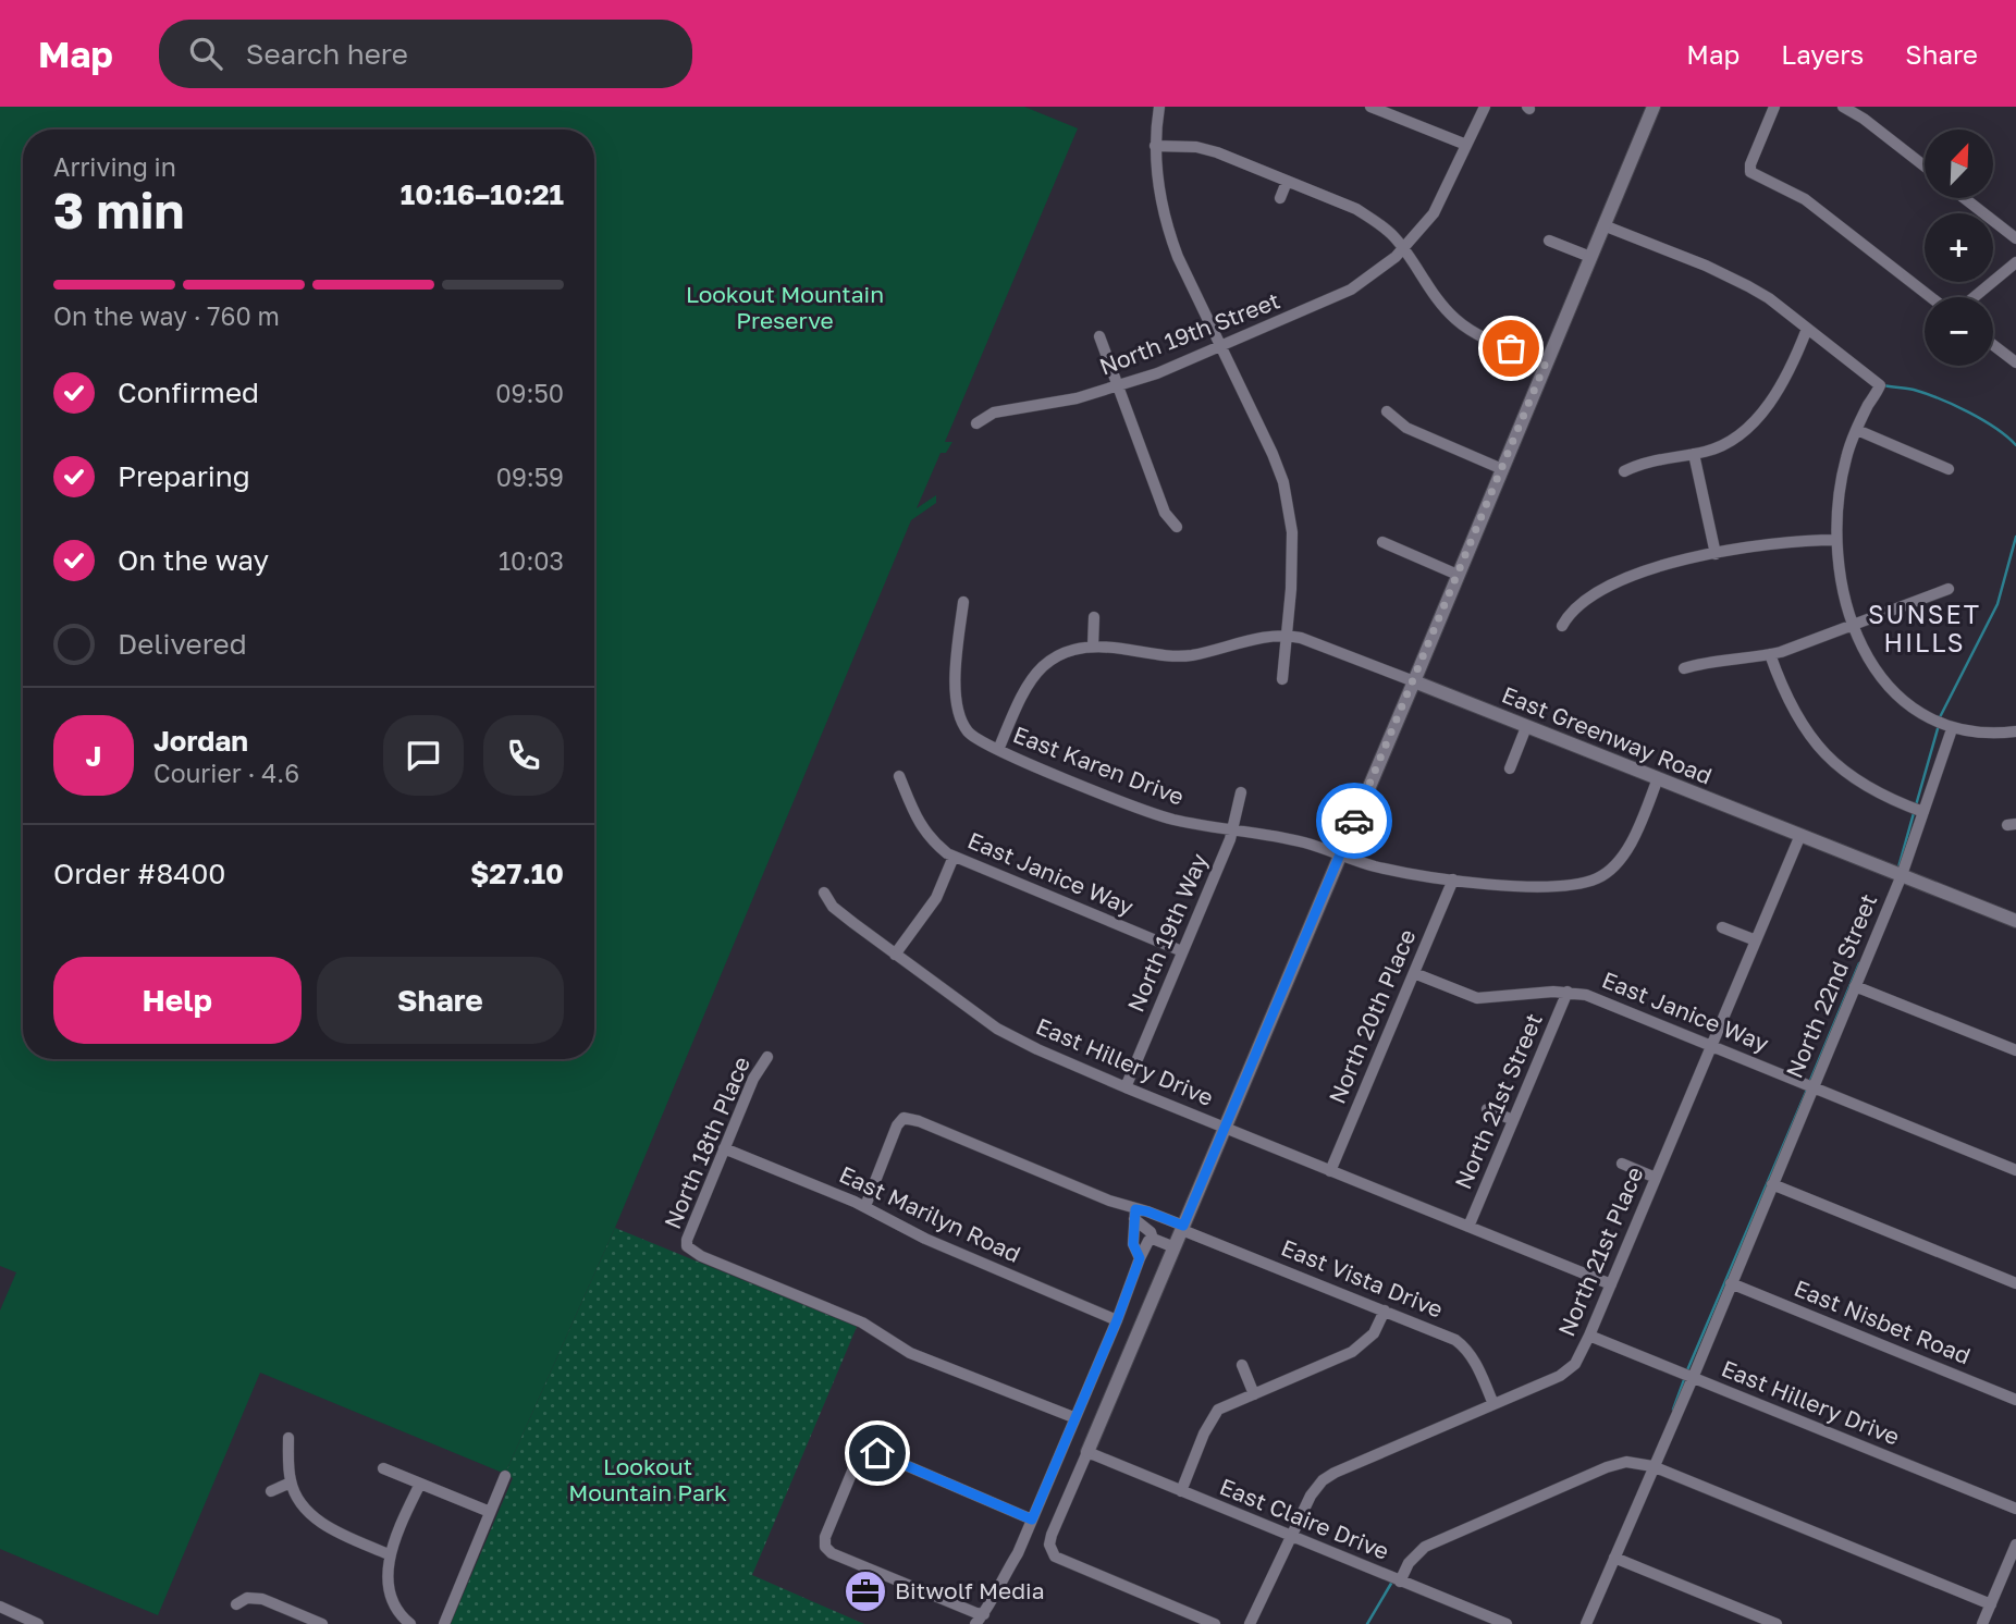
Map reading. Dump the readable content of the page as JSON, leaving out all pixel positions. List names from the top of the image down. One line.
{"streets":{"street":["North 19th Street","East Greenway Road","East Karen Drive","East Janice Way","North 19th Way","North 22nd Street","North 20th Place","East Hillery Drive","North 21st Street","North 18th Place","East Marilyn Road","North 21st Place","East Vista Drive","East Nisbet Road","East Claire Drive"]},"crossings":[["East Greenway Road","East Karen Drive"],["East Greenway Road","North 22nd Street"],["East Greenway Road","North 21st Place"],["East Karen Drive","North 19th Way"],["East Karen Drive","North 20th Place"],["East Janice Way","North 19th Way"],["East Janice Way","North 22nd Street"],["East Janice Way","North 20th Place"],["East Janice Way","North 21st Street"],["East Janice Way","North 21st Place"],["North 19th Way","East Hillery Drive"],["North 22nd Street","East Hillery Drive"],["North 22nd Street","East Nisbet Road"],["North 20th Place","East Hillery Drive"],["East Hillery Drive","North 21st Street"],["East Hillery Drive","North 21st Place"],["North 18th Place","East Marilyn Road"],["East Marilyn Road","East Vista Drive"],["North 21st Place","East Vista Drive"],["North 21st Place","East Claire Drive"]],"districts":["SUNSET HILLS"],"parks":["Lookout Mountain Preserve","Lookout Mountain Park"],"places":{"office":["Bitwolf Media"]},"north":"top right","page":{"header":"Map","search":"Search here","nav":["Map","Layers","Share"],"map_buttons":["+","−"],"heading":["3 min","Arriving in","10:16–10:21"],"panel":["Jordan","Courier · 4.6","Order #8400","$27.10"],"bar":"On the way · 760 m","list":[["Confirmed","09:50"],["Preparing","09:59"],["On the way","10:03"],"Delivered"],"round":"J","buttons":["Help","Share"]}}
